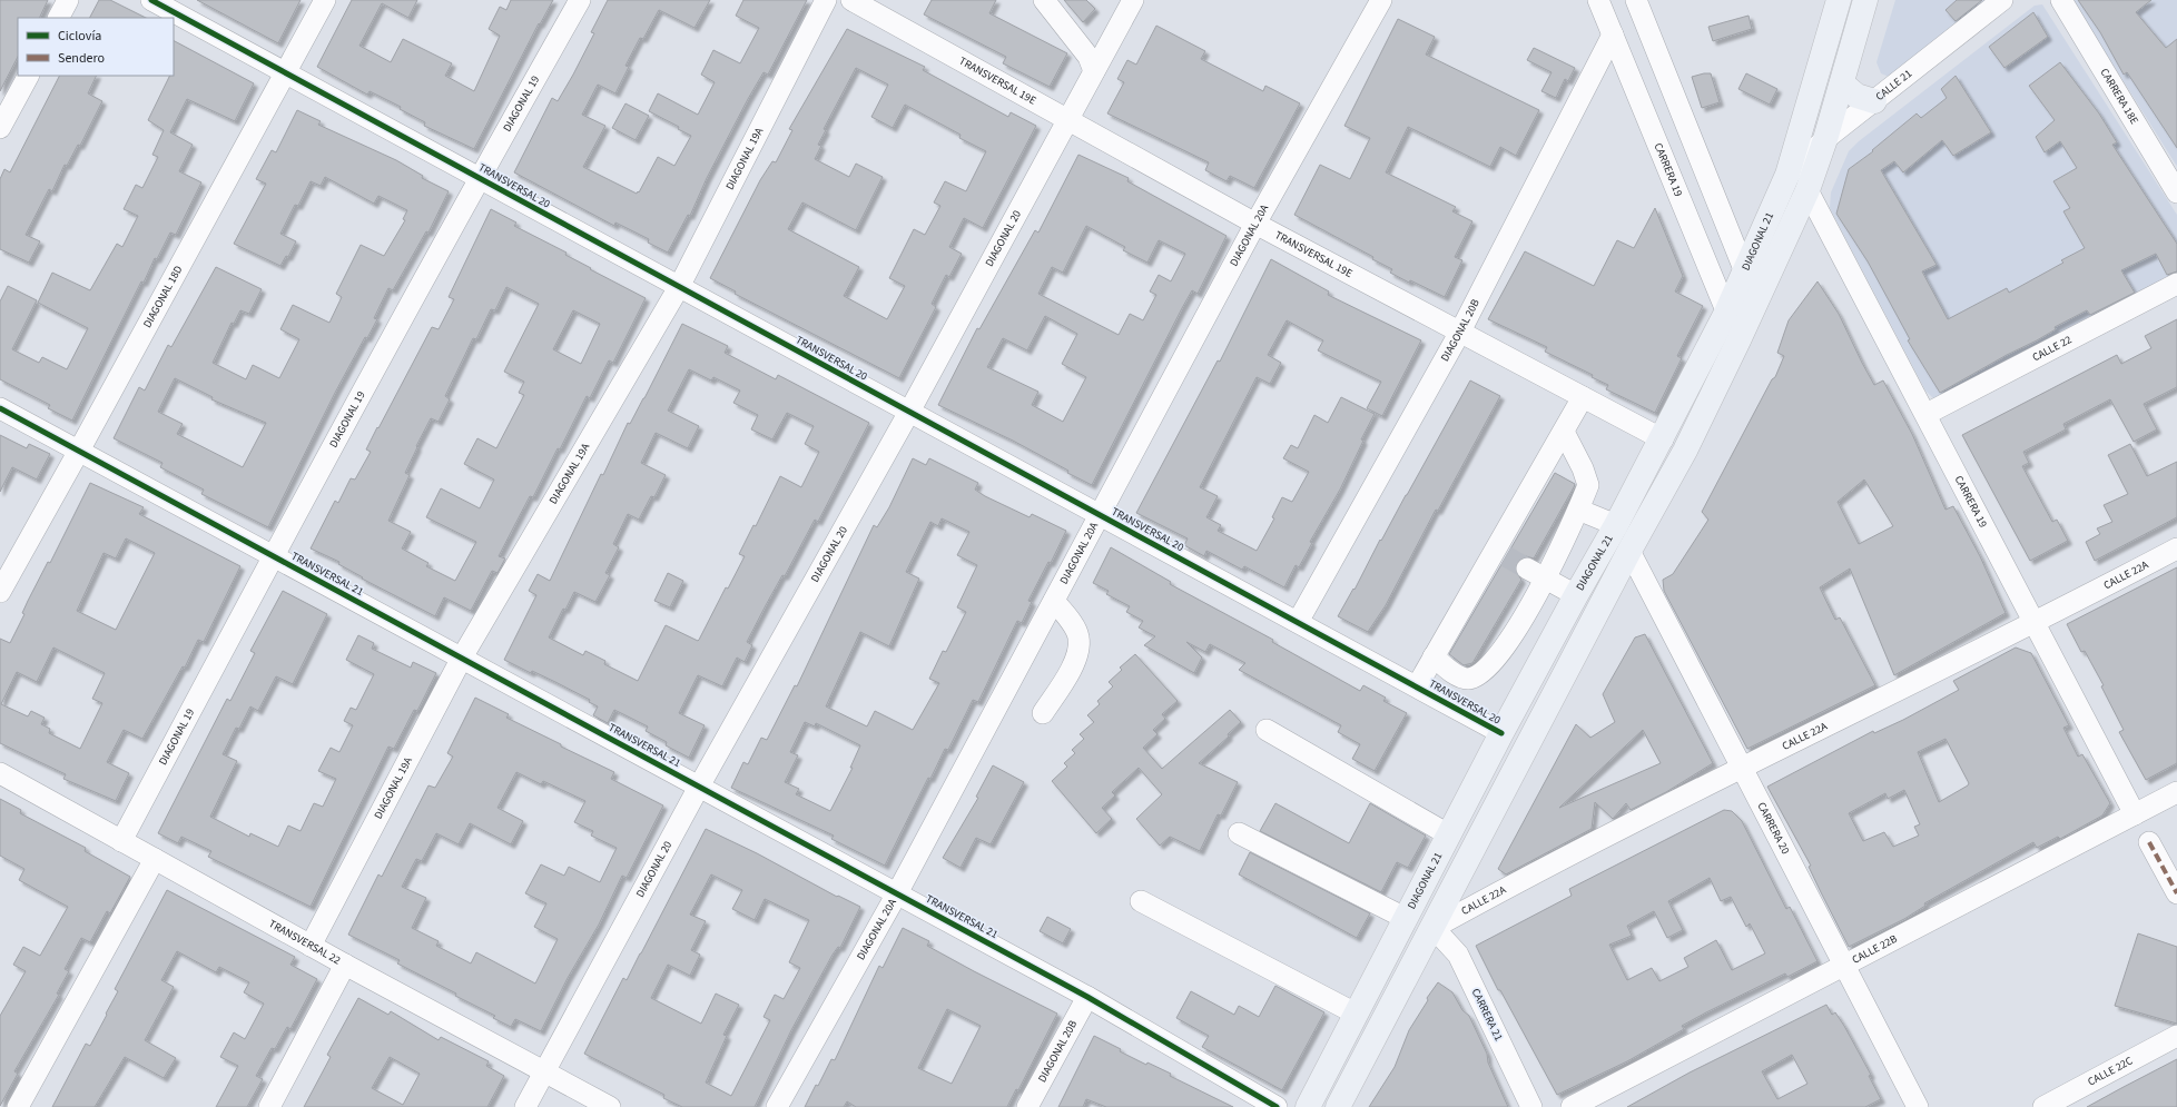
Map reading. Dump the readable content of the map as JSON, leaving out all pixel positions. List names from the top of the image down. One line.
{"streets":{"highway":["DIAGONAL 21"],"street":["TRANSVERSAL 19E","CALLE 21","CARRERA 18E","DIAGONAL 19","DIAGONAL 19A","CARRERA 19","TRANSVERSAL 20","DIAGONAL 20A","DIAGONAL 20","DIAGONAL 18D","DIAGONAL 20B","CALLE 22","TRANSVERSAL 21","CALLE 22A","CARRERA 20","TRANSVERSAL 22","CALLE 22B","CARRERA 21","CALLE 22C"]},"crossings":[["TRANSVERSAL 19E","DIAGONAL 20A"],["TRANSVERSAL 19E","DIAGONAL 20"],["TRANSVERSAL 19E","DIAGONAL 21"],["TRANSVERSAL 19E","DIAGONAL 20B"],["CALLE 21","DIAGONAL 21"],["DIAGONAL 19","TRANSVERSAL 20"],["DIAGONAL 19","TRANSVERSAL 21"],["DIAGONAL 19","TRANSVERSAL 22"],["DIAGONAL 19A","TRANSVERSAL 20"],["DIAGONAL 19A","TRANSVERSAL 21"],["DIAGONAL 19A","TRANSVERSAL 22"],["CARRERA 19","DIAGONAL 21"],["CARRERA 19","DIAGONAL 20B"],["CARRERA 19","CALLE 22"],["CARRERA 19","CALLE 22A"],["CARRERA 19","CALLE 22B"],["TRANSVERSAL 20","DIAGONAL 20A"],["TRANSVERSAL 20","DIAGONAL 20"],["TRANSVERSAL 20","DIAGONAL 21"],["TRANSVERSAL 20","DIAGONAL 18D"],["TRANSVERSAL 20","DIAGONAL 20B"],["DIAGONAL 20A","TRANSVERSAL 21"],["DIAGONAL 20","TRANSVERSAL 21"],["DIAGONAL 20","TRANSVERSAL 22"],["DIAGONAL 21","CALLE 22A"],["DIAGONAL 21","CARRERA 20"],["DIAGONAL 21","CARRERA 21"],["DIAGONAL 18D","TRANSVERSAL 21"],["DIAGONAL 20B","TRANSVERSAL 21"],["CALLE 22A","CARRERA 20"],["CALLE 22A","CARRERA 21"],["CARRERA 20","CALLE 22B"]],"legend":["Ciclovía","Sendero"]}
